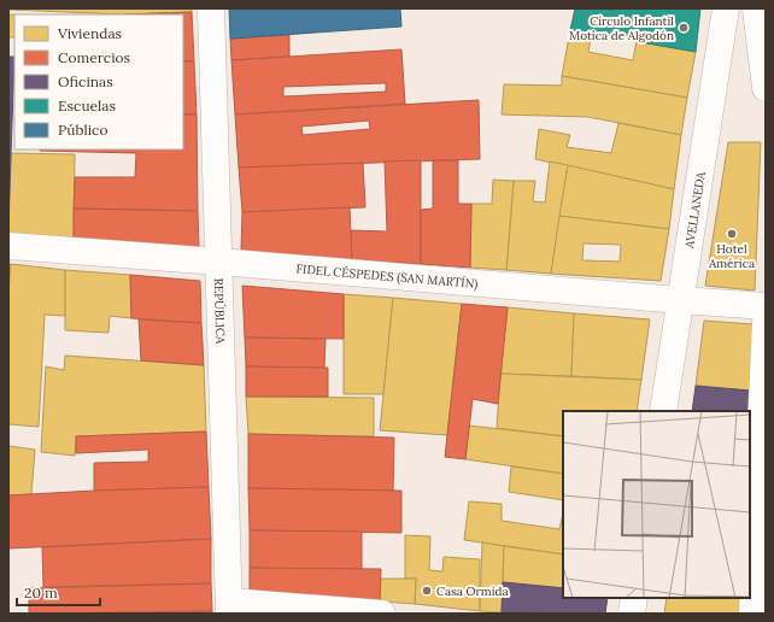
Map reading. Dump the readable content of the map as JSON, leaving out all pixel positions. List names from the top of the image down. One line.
{"streets":{"street":["AVELLANEDA","FIDEL CÉSPEDES (SAN MARTÍN)","REPÚBLICA"]},"crossings":[["AVELLANEDA","FIDEL CÉSPEDES (SAN MARTÍN)"],["FIDEL CÉSPEDES (SAN MARTÍN)","REPÚBLICA"]],"places":["Círculo Infantil Motica de Algodón","Hotel América","Casa Ormida"],"legend":["Viviendas","Comercios","Oficinas","Escuelas","Público"],"scale_bar":"20 m"}
